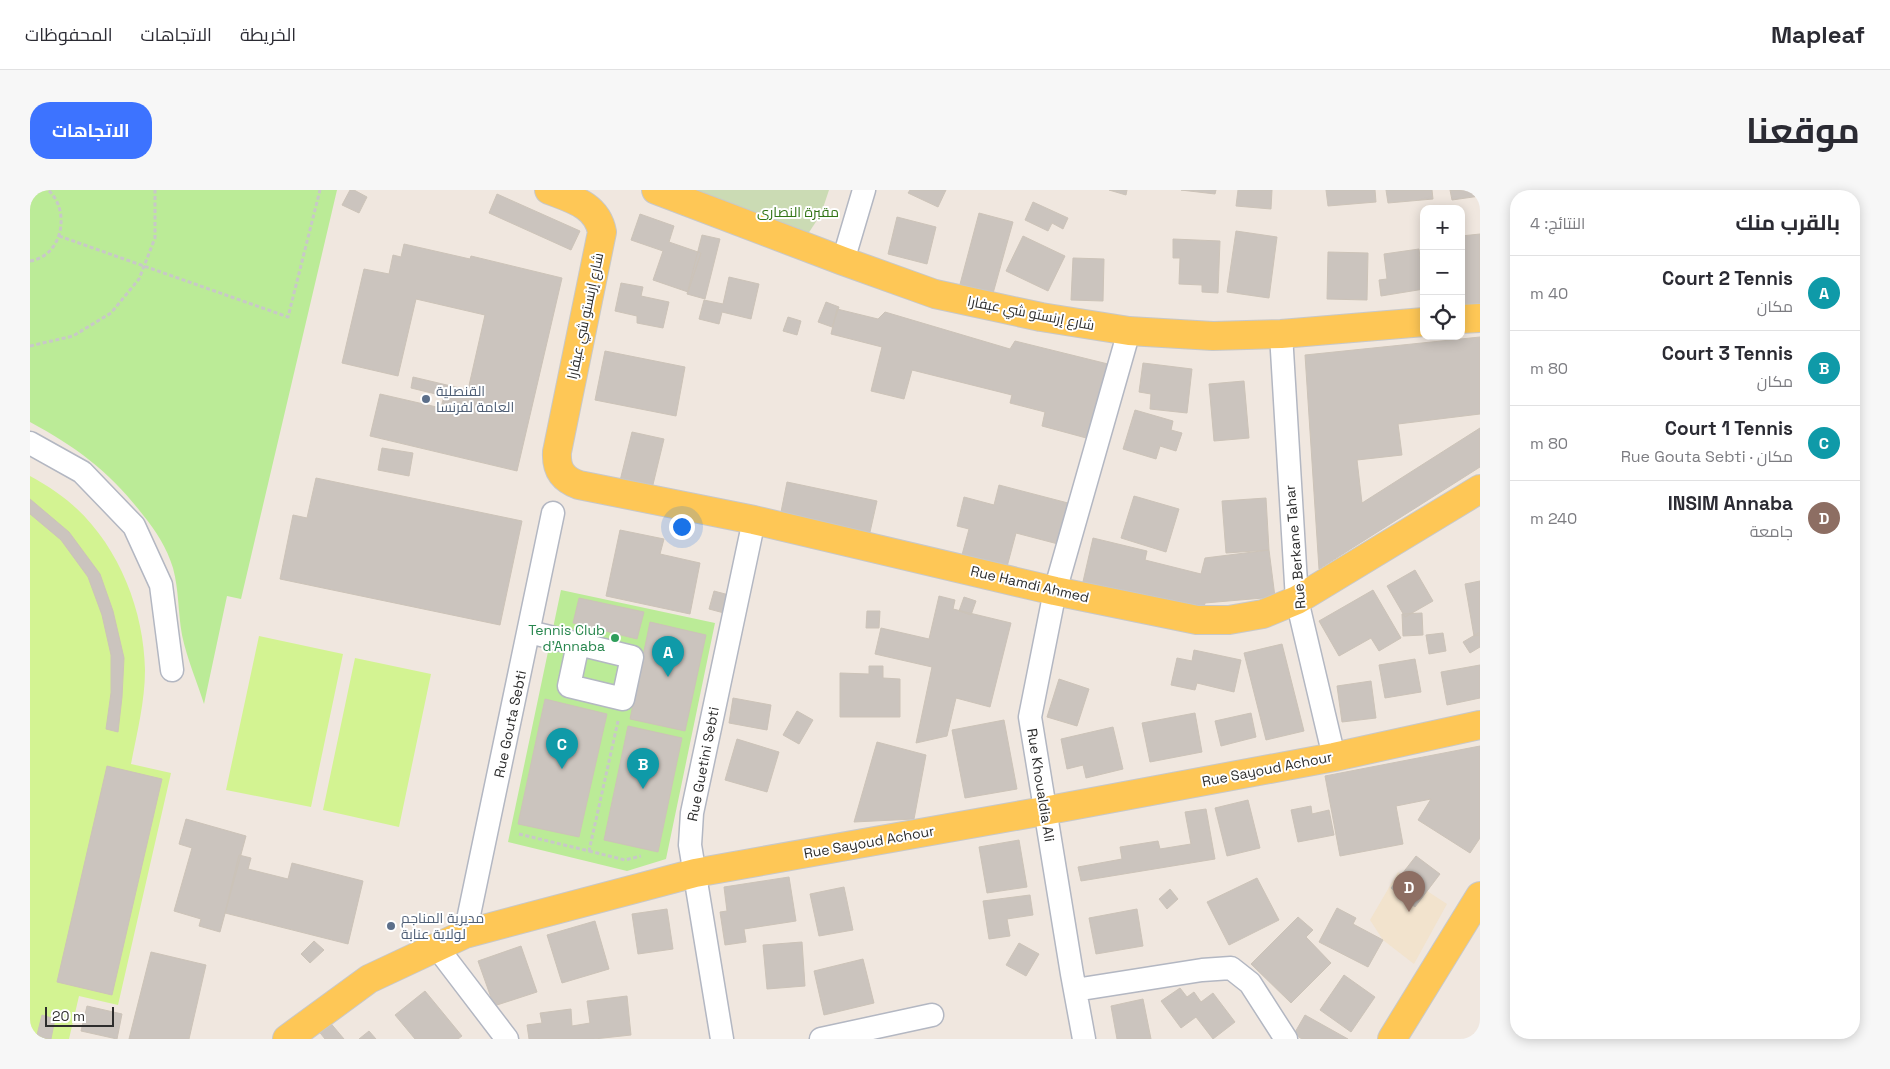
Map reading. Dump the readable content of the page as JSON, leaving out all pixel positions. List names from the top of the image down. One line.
{"streets":{"main road":["شارع إرنستو شي عيفارا","Rue Hamdi Ahmed","Rue Sayoud Achour"],"street":["Rue Berkane Tahar","Rue Gouta Sebti","Rue Guetini Sebti","Rue Khoualdia Ali"]},"crossings":[["شارع إرنستو شي عيفارا","Rue Berkane Tahar"],["شارع إرنستو شي عيفارا","Rue Hamdi Ahmed"],["شارع إرنستو شي عيفارا","Rue Khoualdia Ali"],["Rue Berkane Tahar","Rue Hamdi Ahmed"],["Rue Berkane Tahar","Rue Sayoud Achour"],["Rue Hamdi Ahmed","Rue Guetini Sebti"],["Rue Hamdi Ahmed","Rue Khoualdia Ali"],["Rue Gouta Sebti","Rue Sayoud Achour"],["Rue Guetini Sebti","Rue Sayoud Achour"],["Rue Sayoud Achour","Rue Khoualdia Ali"]],"parks":["مقبرة النصارى"],"places":["القنصلية العامة لفرنسا","Tennis Club d'Annaba","مديرية المناجم لولاية عنابة"],"scale_bar":"20 m","page":{"header":"Mapleaf","nav":["الخريطة","الاتجاهات","المحفوظات"],"title":"موقعنا","buttons":"الاتجاهات","heading":["بالقرب منك","النتائج: 4"],"map_buttons":["+","−"],"list":[{"mark":"A","name":"Court 2 Tennis","note":"مكان","value":"40 m"},{"mark":"B","name":"Court 3 Tennis","note":"مكان","value":"80 m"},{"mark":"C","name":"Court 1 Tennis","note":"مكان · Rue Gouta Sebti","value":"80 m"},{"mark":"D","name":"INSIM Annaba","note":"جامعة","value":"240 m"}],"pins":["A","C","B","D"],"scale":"20 m"}}
